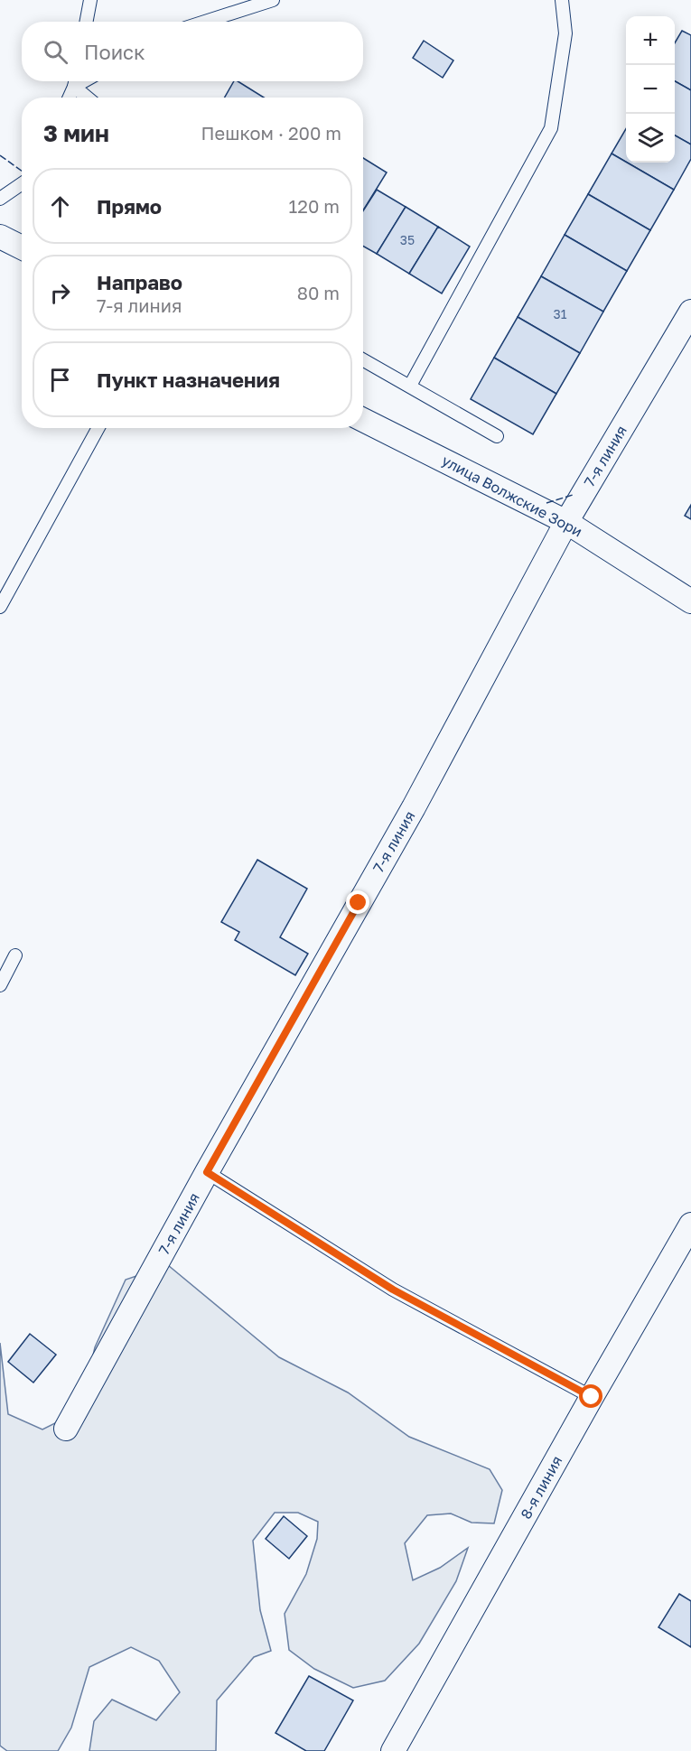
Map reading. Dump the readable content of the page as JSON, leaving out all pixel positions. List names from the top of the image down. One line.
{"streets":{"street":["7-я линия","улица Волжские Зори","8-я линия"]},"crossings":[["7-я линия","улица Волжские Зори"]],"house_numbers":["35","31"],"page":{"map_buttons":["+","−"],"search":"Поиск","heading":["3 мин","Пешком · 200 m"],"list":[["Прямо","120 m"],["Направо","7-я линия","80 m"],"Пункт назначения"]}}
